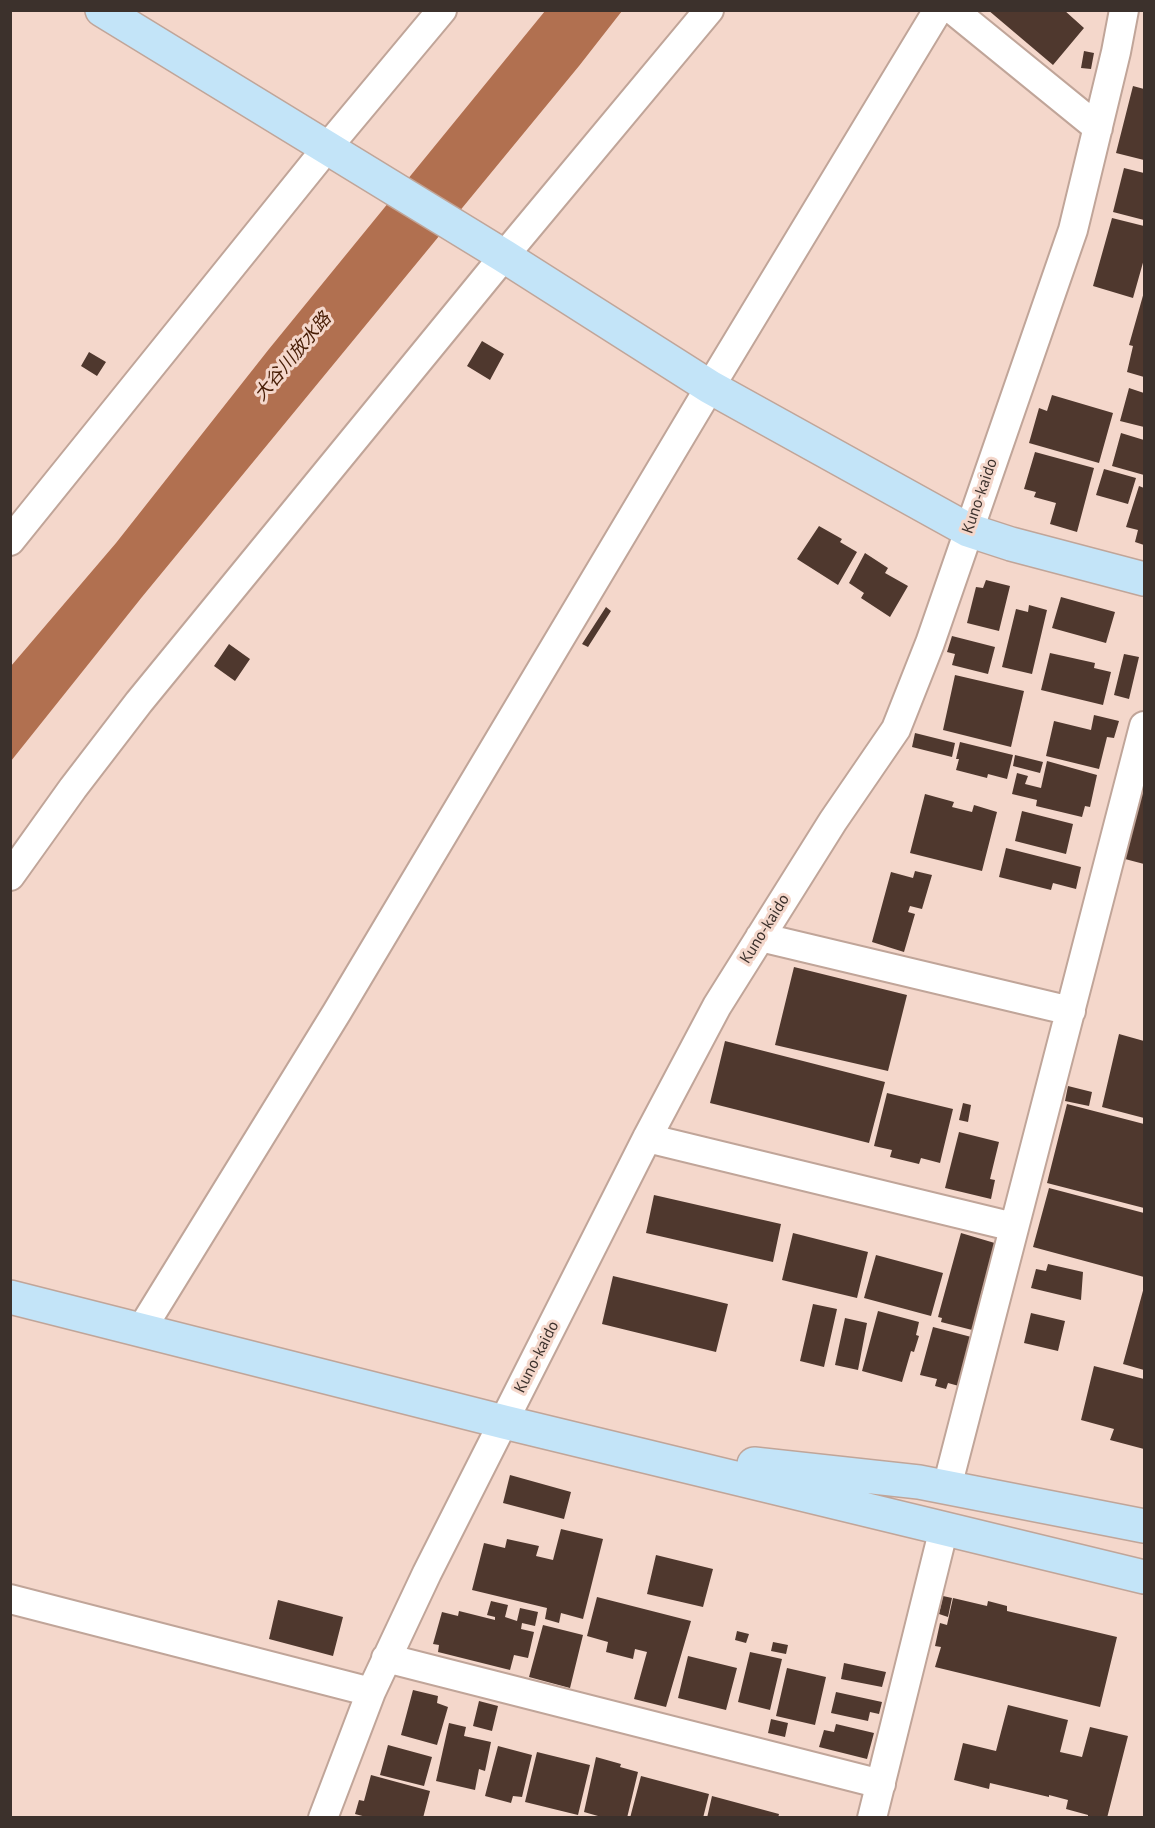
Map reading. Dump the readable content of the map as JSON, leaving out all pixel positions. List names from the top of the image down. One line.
{"streets":{"street":["Kuno-kaido"]},"water":["大谷川放水路"]}
